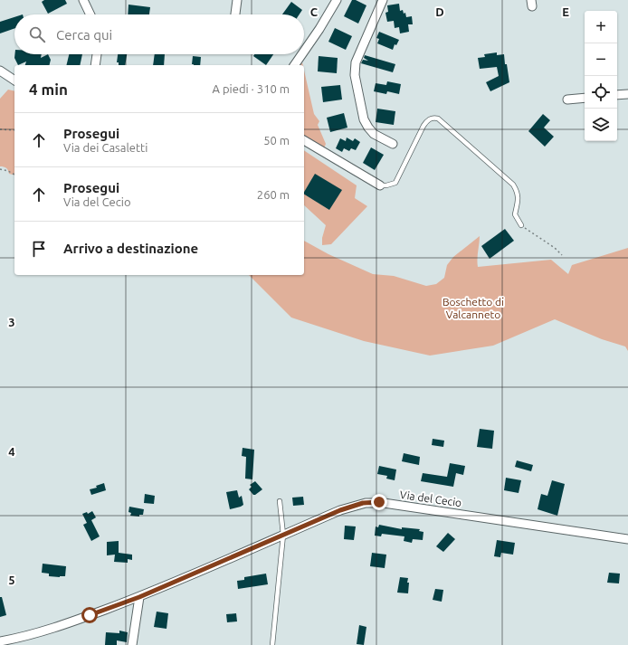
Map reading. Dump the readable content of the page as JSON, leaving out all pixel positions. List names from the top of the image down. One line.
{"streets":{"street":["Via del Cecio"]},"parks":["Boschetto di Valcanneto"],"page":{"map_buttons":["+","−"],"search":"Cerca qui","heading":["4 min","A piedi · 310 m"],"list":[["Prosegui","Via dei Casaletti","50 m"],["Prosegui","Via del Cecio","260 m"],"Arrivo a destinazione"]},"grid":{"columns":["C","D","E"],"rows":["3","4","5"]}}
